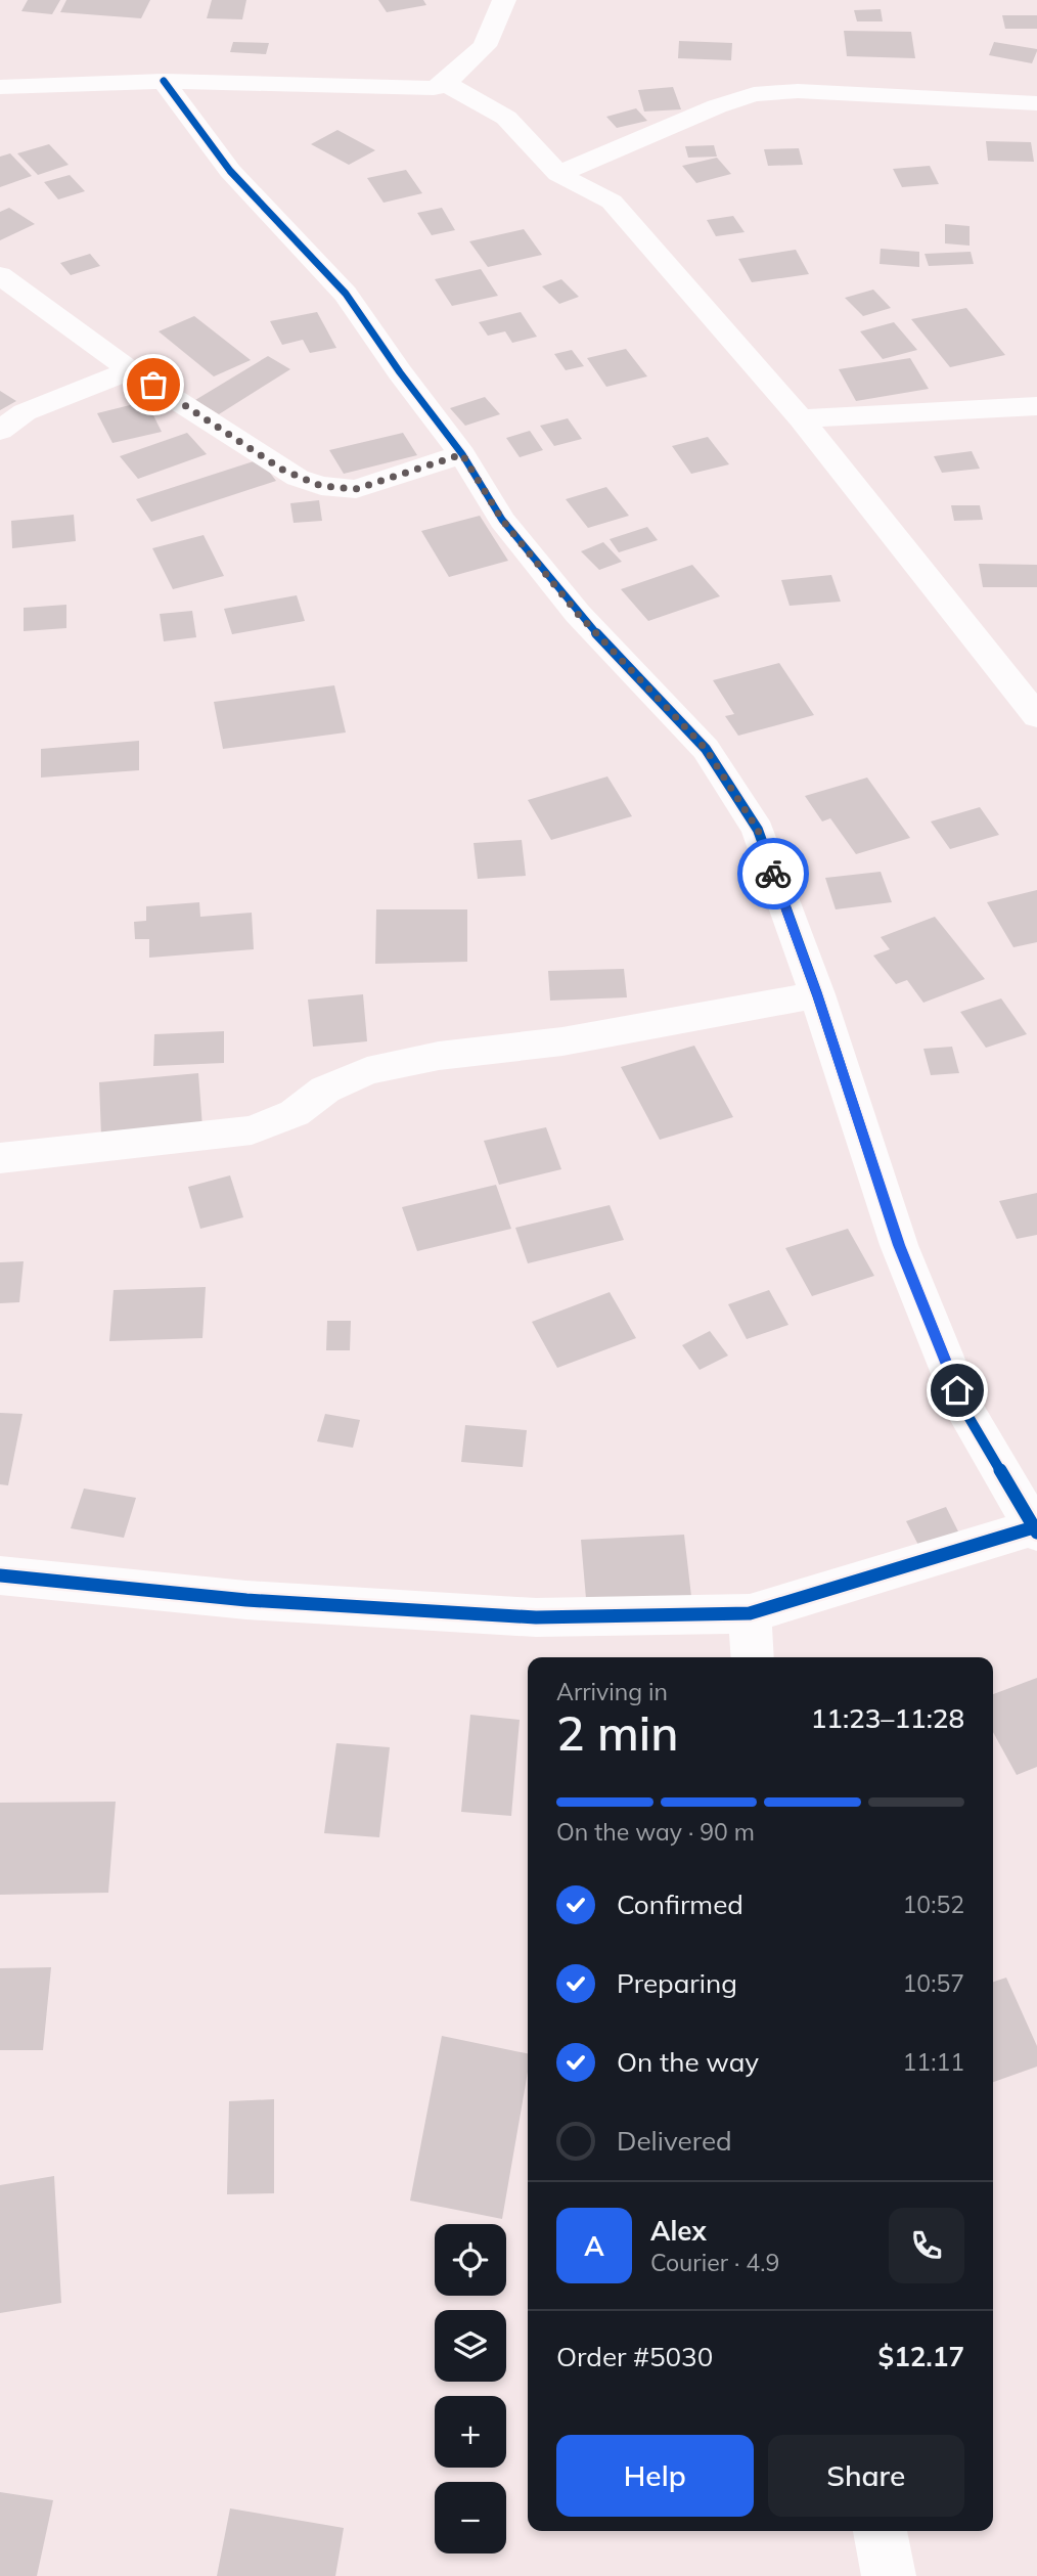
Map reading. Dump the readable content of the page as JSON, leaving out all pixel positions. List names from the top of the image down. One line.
{"page":{"heading":["2 min","Arriving in","11:23–11:28"],"panel":["Alex","Courier · 4.9","Order #5030","$12.17"],"bar":"On the way · 90 m","list":[["Confirmed","10:52"],["Preparing","10:57"],["On the way","11:11"],"Delivered"],"round":"A","map_buttons":["+","−"],"buttons":["Help","Share"]}}
